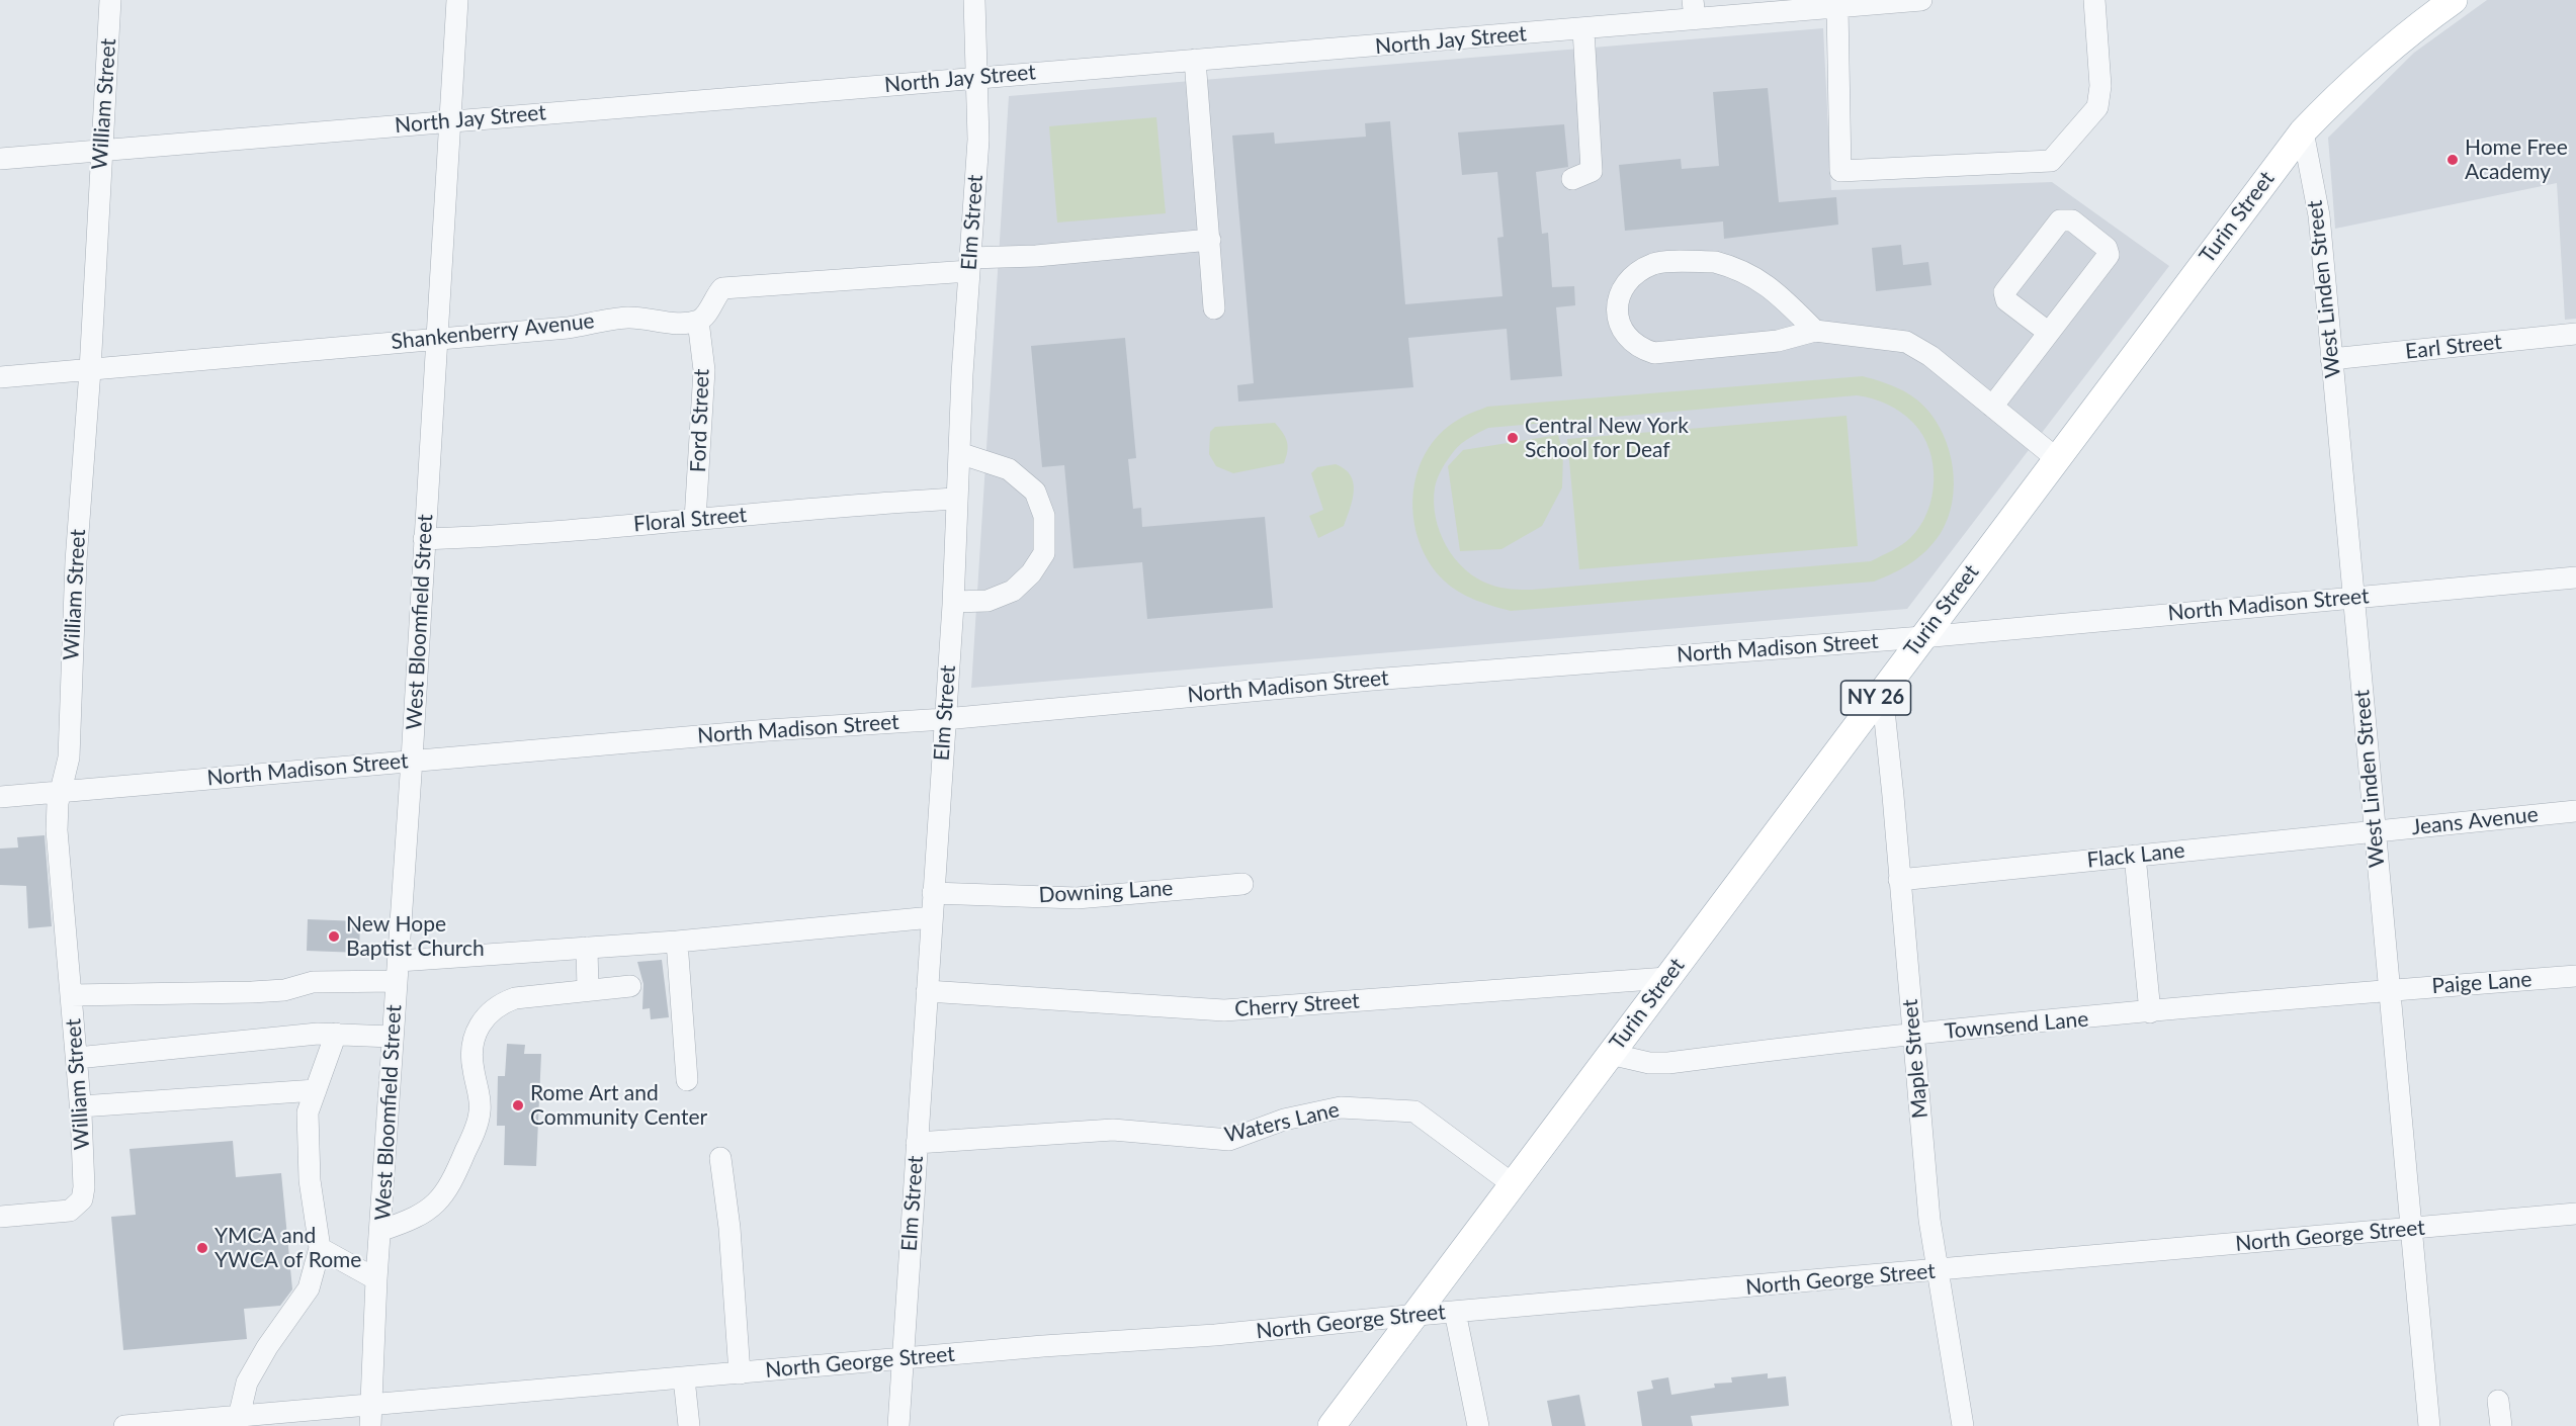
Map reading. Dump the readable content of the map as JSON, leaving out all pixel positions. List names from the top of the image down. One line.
{"streets":{"main road":["Turin Street","NY 26"],"street":["North Jay Street","William Street","Elm Street","West Linden Street","Shankenberry Avenue","Earl Street","Ford Street","Floral Street","North Madison Street","West Bloomfield Street","Jeans Avenue","Flack Lane","Downing Lane","Paige Lane","Cherry Street","Townsend Lane","Maple Street","Waters Lane","North George Street"]},"crossings":[["North Jay Street","William Street"],["North Jay Street","Elm Street"],["North Jay Street","West Bloomfield Street"],["William Street","Shankenberry Avenue"],["William Street","North Madison Street"],["Turin Street","West Linden Street"],["Turin Street","North Madison Street"],["Turin Street","Cherry Street"],["Turin Street","Townsend Lane"],["Turin Street","Maple Street"],["Turin Street","Waters Lane"],["Turin Street","North George Street"],["Elm Street","Floral Street"],["Elm Street","North Madison Street"],["Elm Street","Downing Lane"],["Elm Street","Cherry Street"],["Elm Street","Waters Lane"],["Elm Street","North George Street"],["West Linden Street","Earl Street"],["West Linden Street","North Madison Street"],["West Linden Street","Jeans Avenue"],["West Linden Street","Flack Lane"],["West Linden Street","Paige Lane"],["West Linden Street","Townsend Lane"],["West Linden Street","North George Street"],["Shankenberry Avenue","Ford Street"],["Shankenberry Avenue","West Bloomfield Street"],["Ford Street","Floral Street"],["Floral Street","West Bloomfield Street"],["North Madison Street","West Bloomfield Street"],["West Bloomfield Street","North George Street"],["Jeans Avenue","Flack Lane"],["Flack Lane","Maple Street"],["Paige Lane","Townsend Lane"],["Townsend Lane","Maple Street"],["Maple Street","North George Street"]],"places":["Home Free Academy","Central New York School for Deaf","New Hope Baptist Church","Rome Art and Community Center","YMCA and YWCA of Rome"]}
